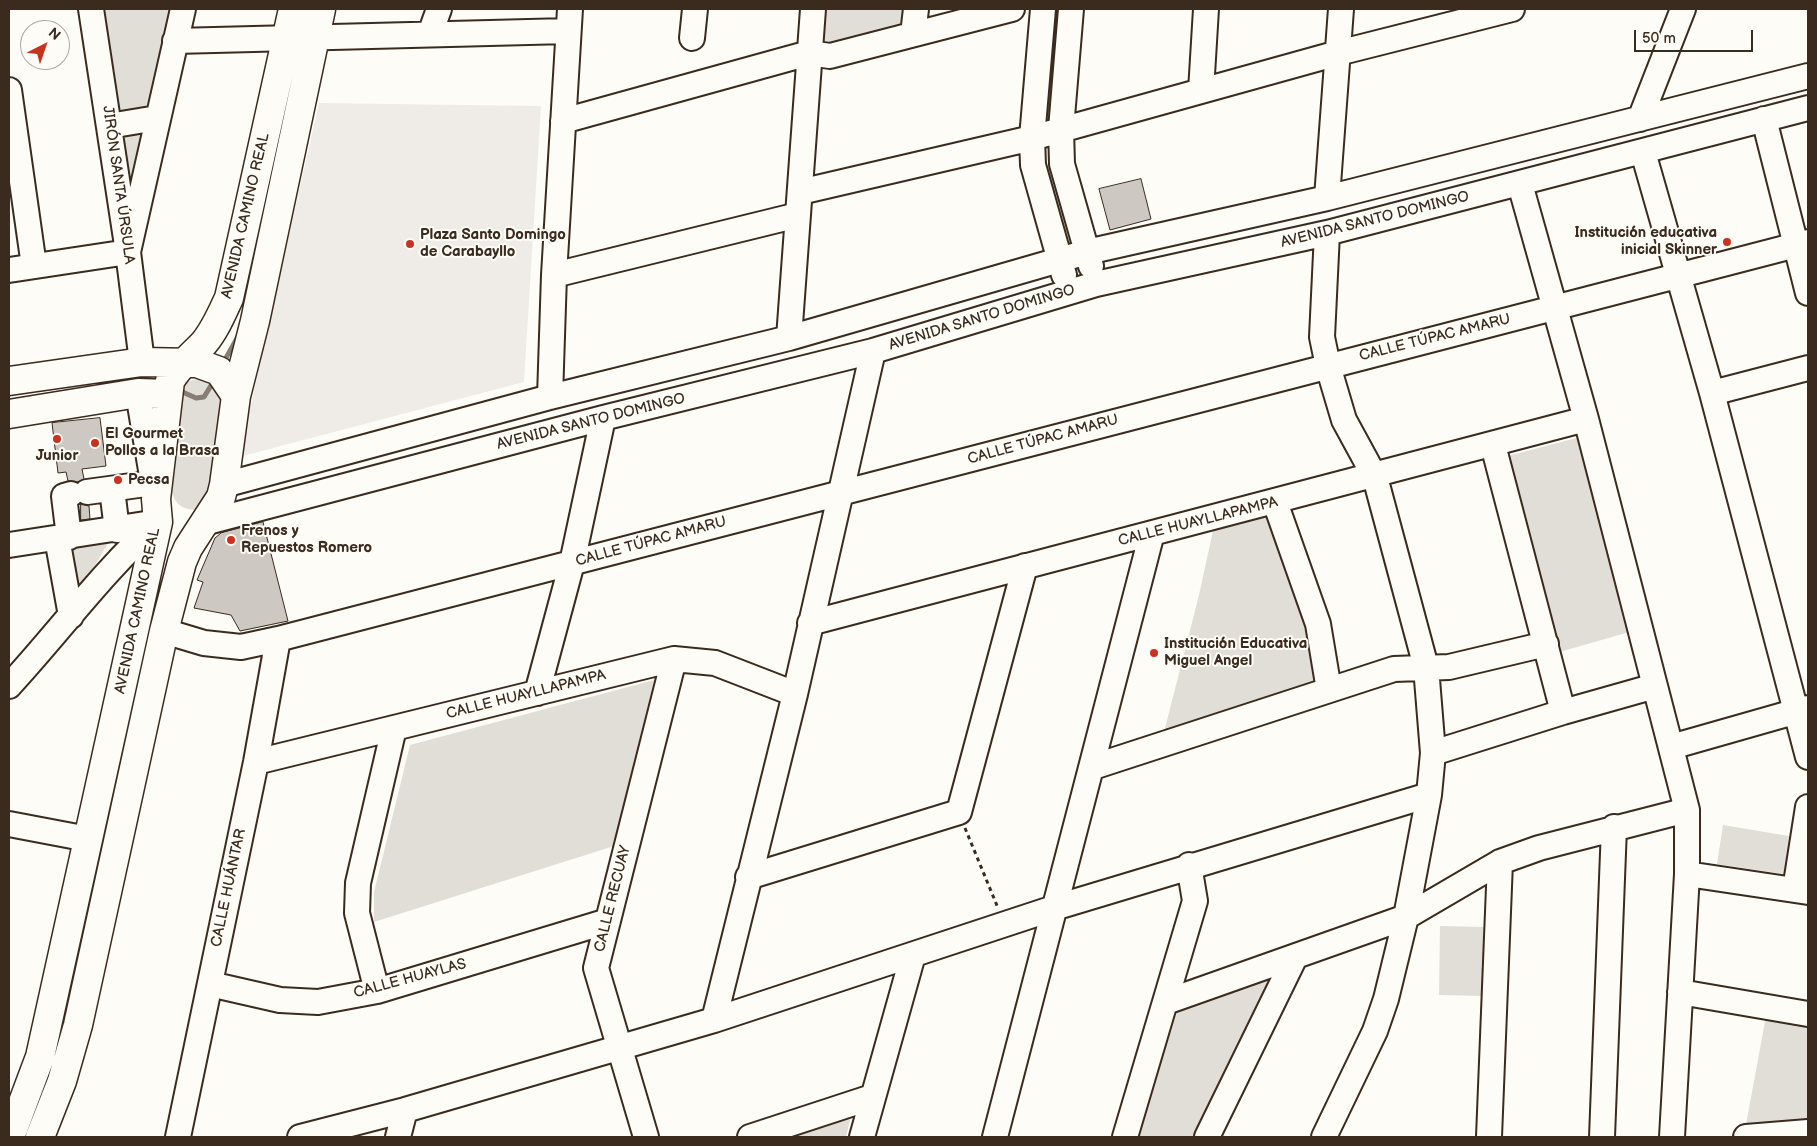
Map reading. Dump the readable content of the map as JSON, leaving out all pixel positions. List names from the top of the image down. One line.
{"streets":{"main road":["AVENIDA CAMINO REAL","AVENIDA SANTO DOMINGO"],"street":["JIRÓN SANTA ÚRSULA","CALLE TÚPAC AMARU","CALLE HUAYLLAPAMPA","CALLE HUÁNTAR","CALLE RECUAY","CALLE HUAYLAS"]},"crossings":[["AVENIDA CAMINO REAL","AVENIDA SANTO DOMINGO"],["AVENIDA CAMINO REAL","CALLE TÚPAC AMARU"],["CALLE TÚPAC AMARU","CALLE HUÁNTAR"],["CALLE HUAYLLAPAMPA","CALLE HUÁNTAR"],["CALLE HUAYLLAPAMPA","CALLE RECUAY"],["CALLE HUÁNTAR","CALLE HUAYLAS"],["CALLE RECUAY","CALLE HUAYLAS"]],"places":["Institución educativa inicial Skinner","Plaza Santo Domingo de Carabayllo","Junior","El Gourmet Pollos a la Brasa","Pecsa","Frenos y Repuestos Romero","Institución Educativa Miguel Angel"],"scale_bar":"50 m","north":"top right"}
